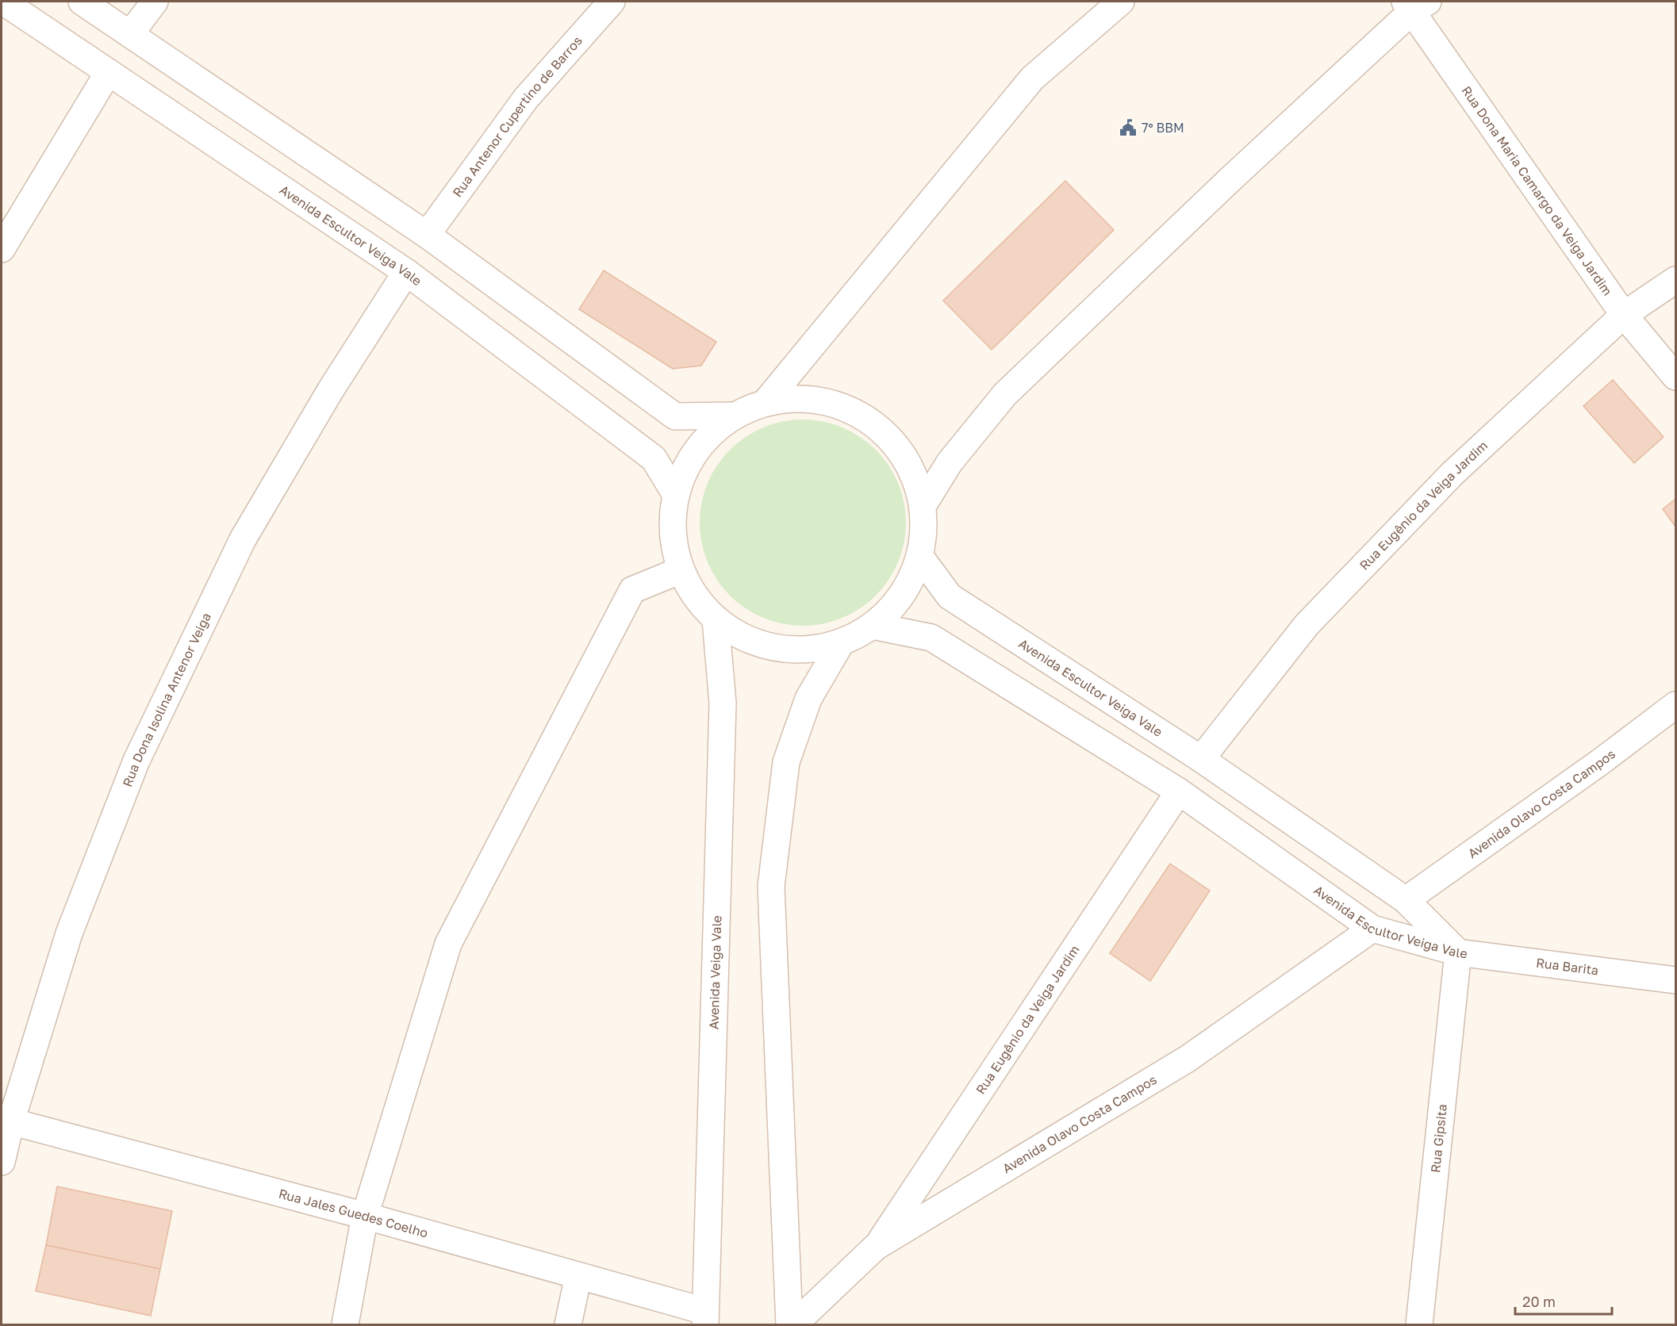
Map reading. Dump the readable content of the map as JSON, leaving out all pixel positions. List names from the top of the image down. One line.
{"streets":{"street":["Rua Antenor Cupertino de Barros","Rua Dona Maria Camargo da Veiga Jardim","Avenida Escultor Veiga Vale","Rua Eugênio da Veiga Jardim","Rua Dona Isolina Antenor Veiga","Avenida Olavo Costa Campos","Rua Barita","Avenida Veiga Vale","Rua Gipsita","Rua Jales Guedes Coelho"]},"crossings":[["Rua Dona Maria Camargo da Veiga Jardim","Rua Eugênio da Veiga Jardim"],["Avenida Escultor Veiga Vale","Rua Eugênio da Veiga Jardim"],["Avenida Escultor Veiga Vale","Rua Dona Isolina Antenor Veiga"],["Avenida Escultor Veiga Vale","Avenida Olavo Costa Campos"],["Avenida Escultor Veiga Vale","Rua Barita"],["Avenida Escultor Veiga Vale","Rua Gipsita"],["Rua Eugênio da Veiga Jardim","Avenida Olavo Costa Campos"],["Rua Dona Isolina Antenor Veiga","Rua Jales Guedes Coelho"],["Rua Barita","Rua Gipsita"],["Avenida Veiga Vale","Rua Jales Guedes Coelho"]],"places":{"public building":["7º BBM"]},"scale_bar":"20 m"}
